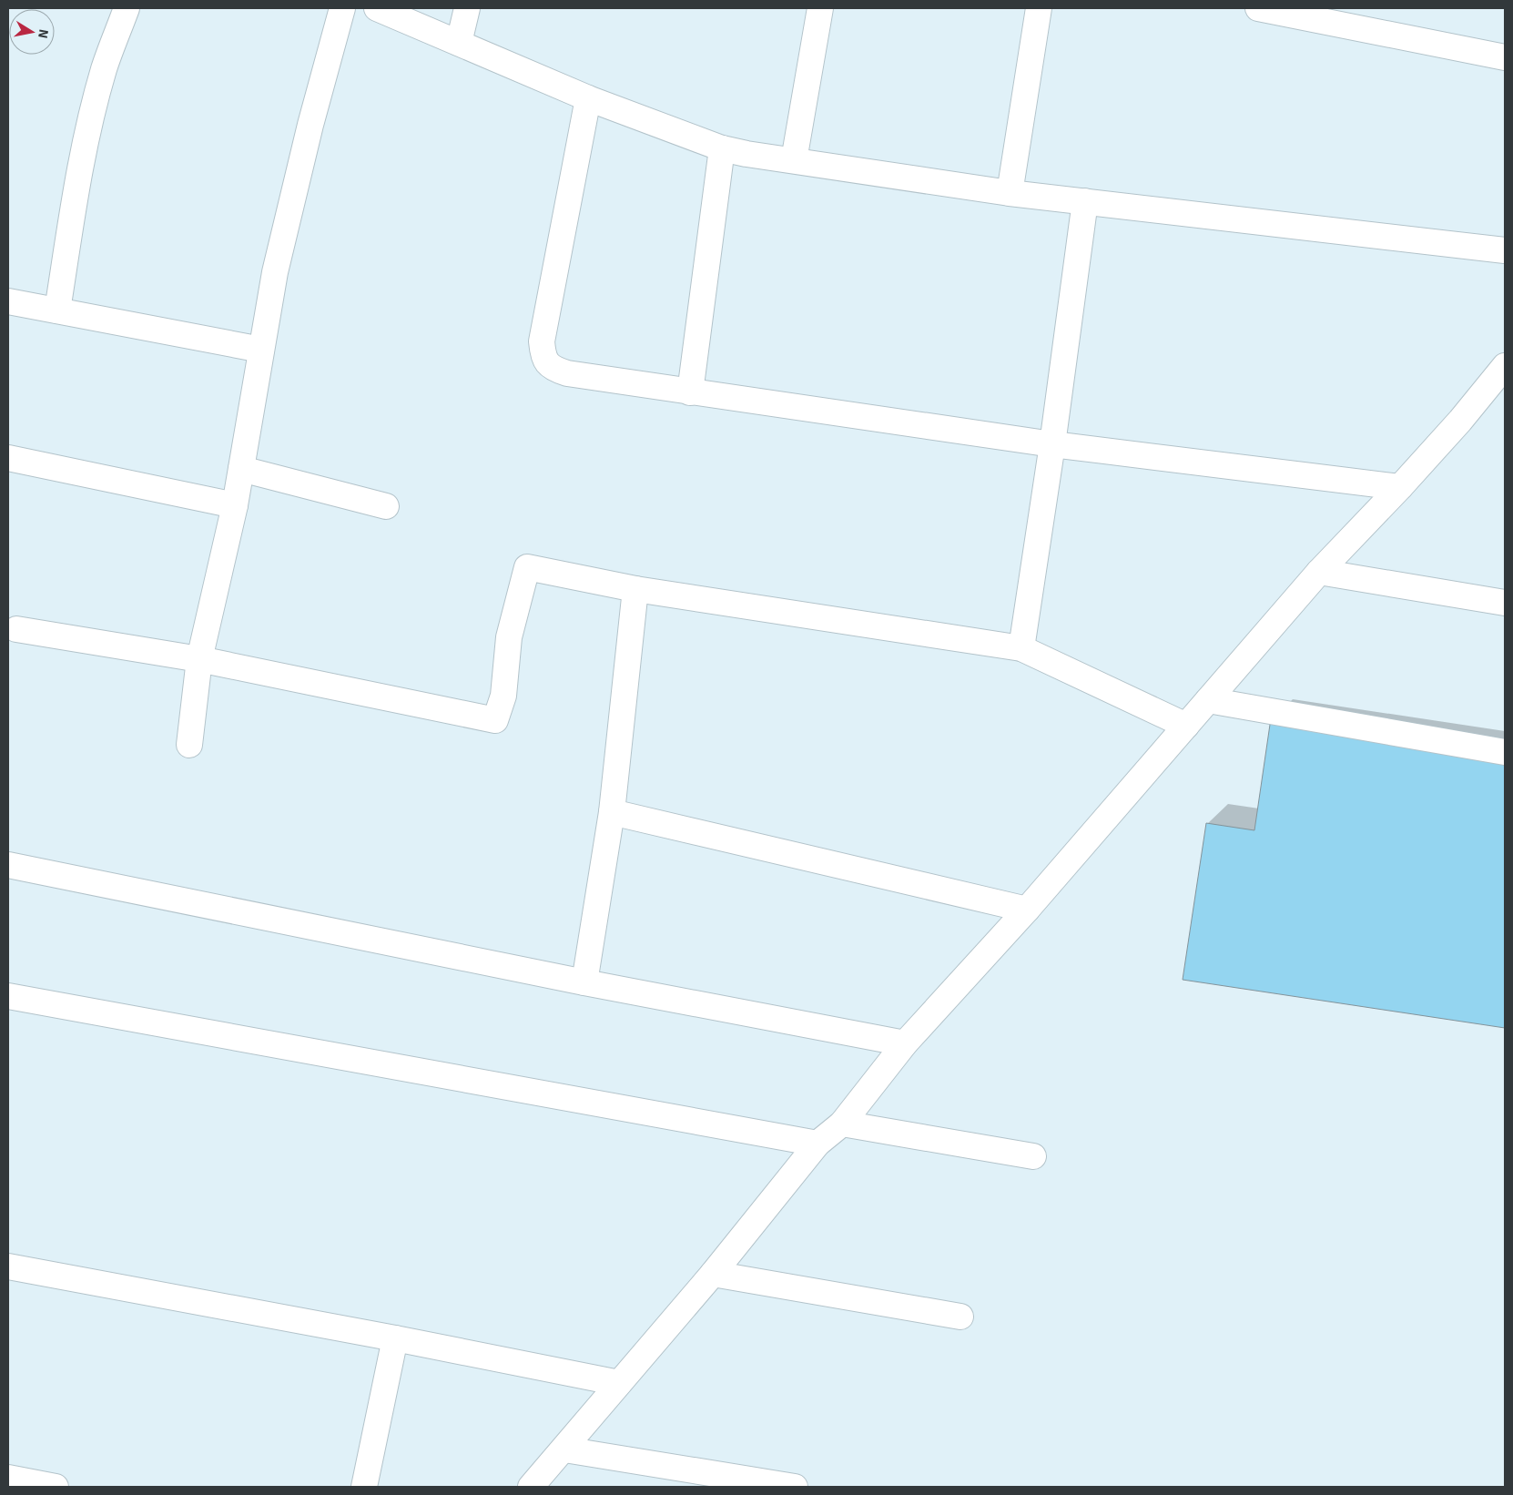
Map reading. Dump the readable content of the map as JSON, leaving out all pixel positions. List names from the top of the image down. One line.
{"north":"right"}
